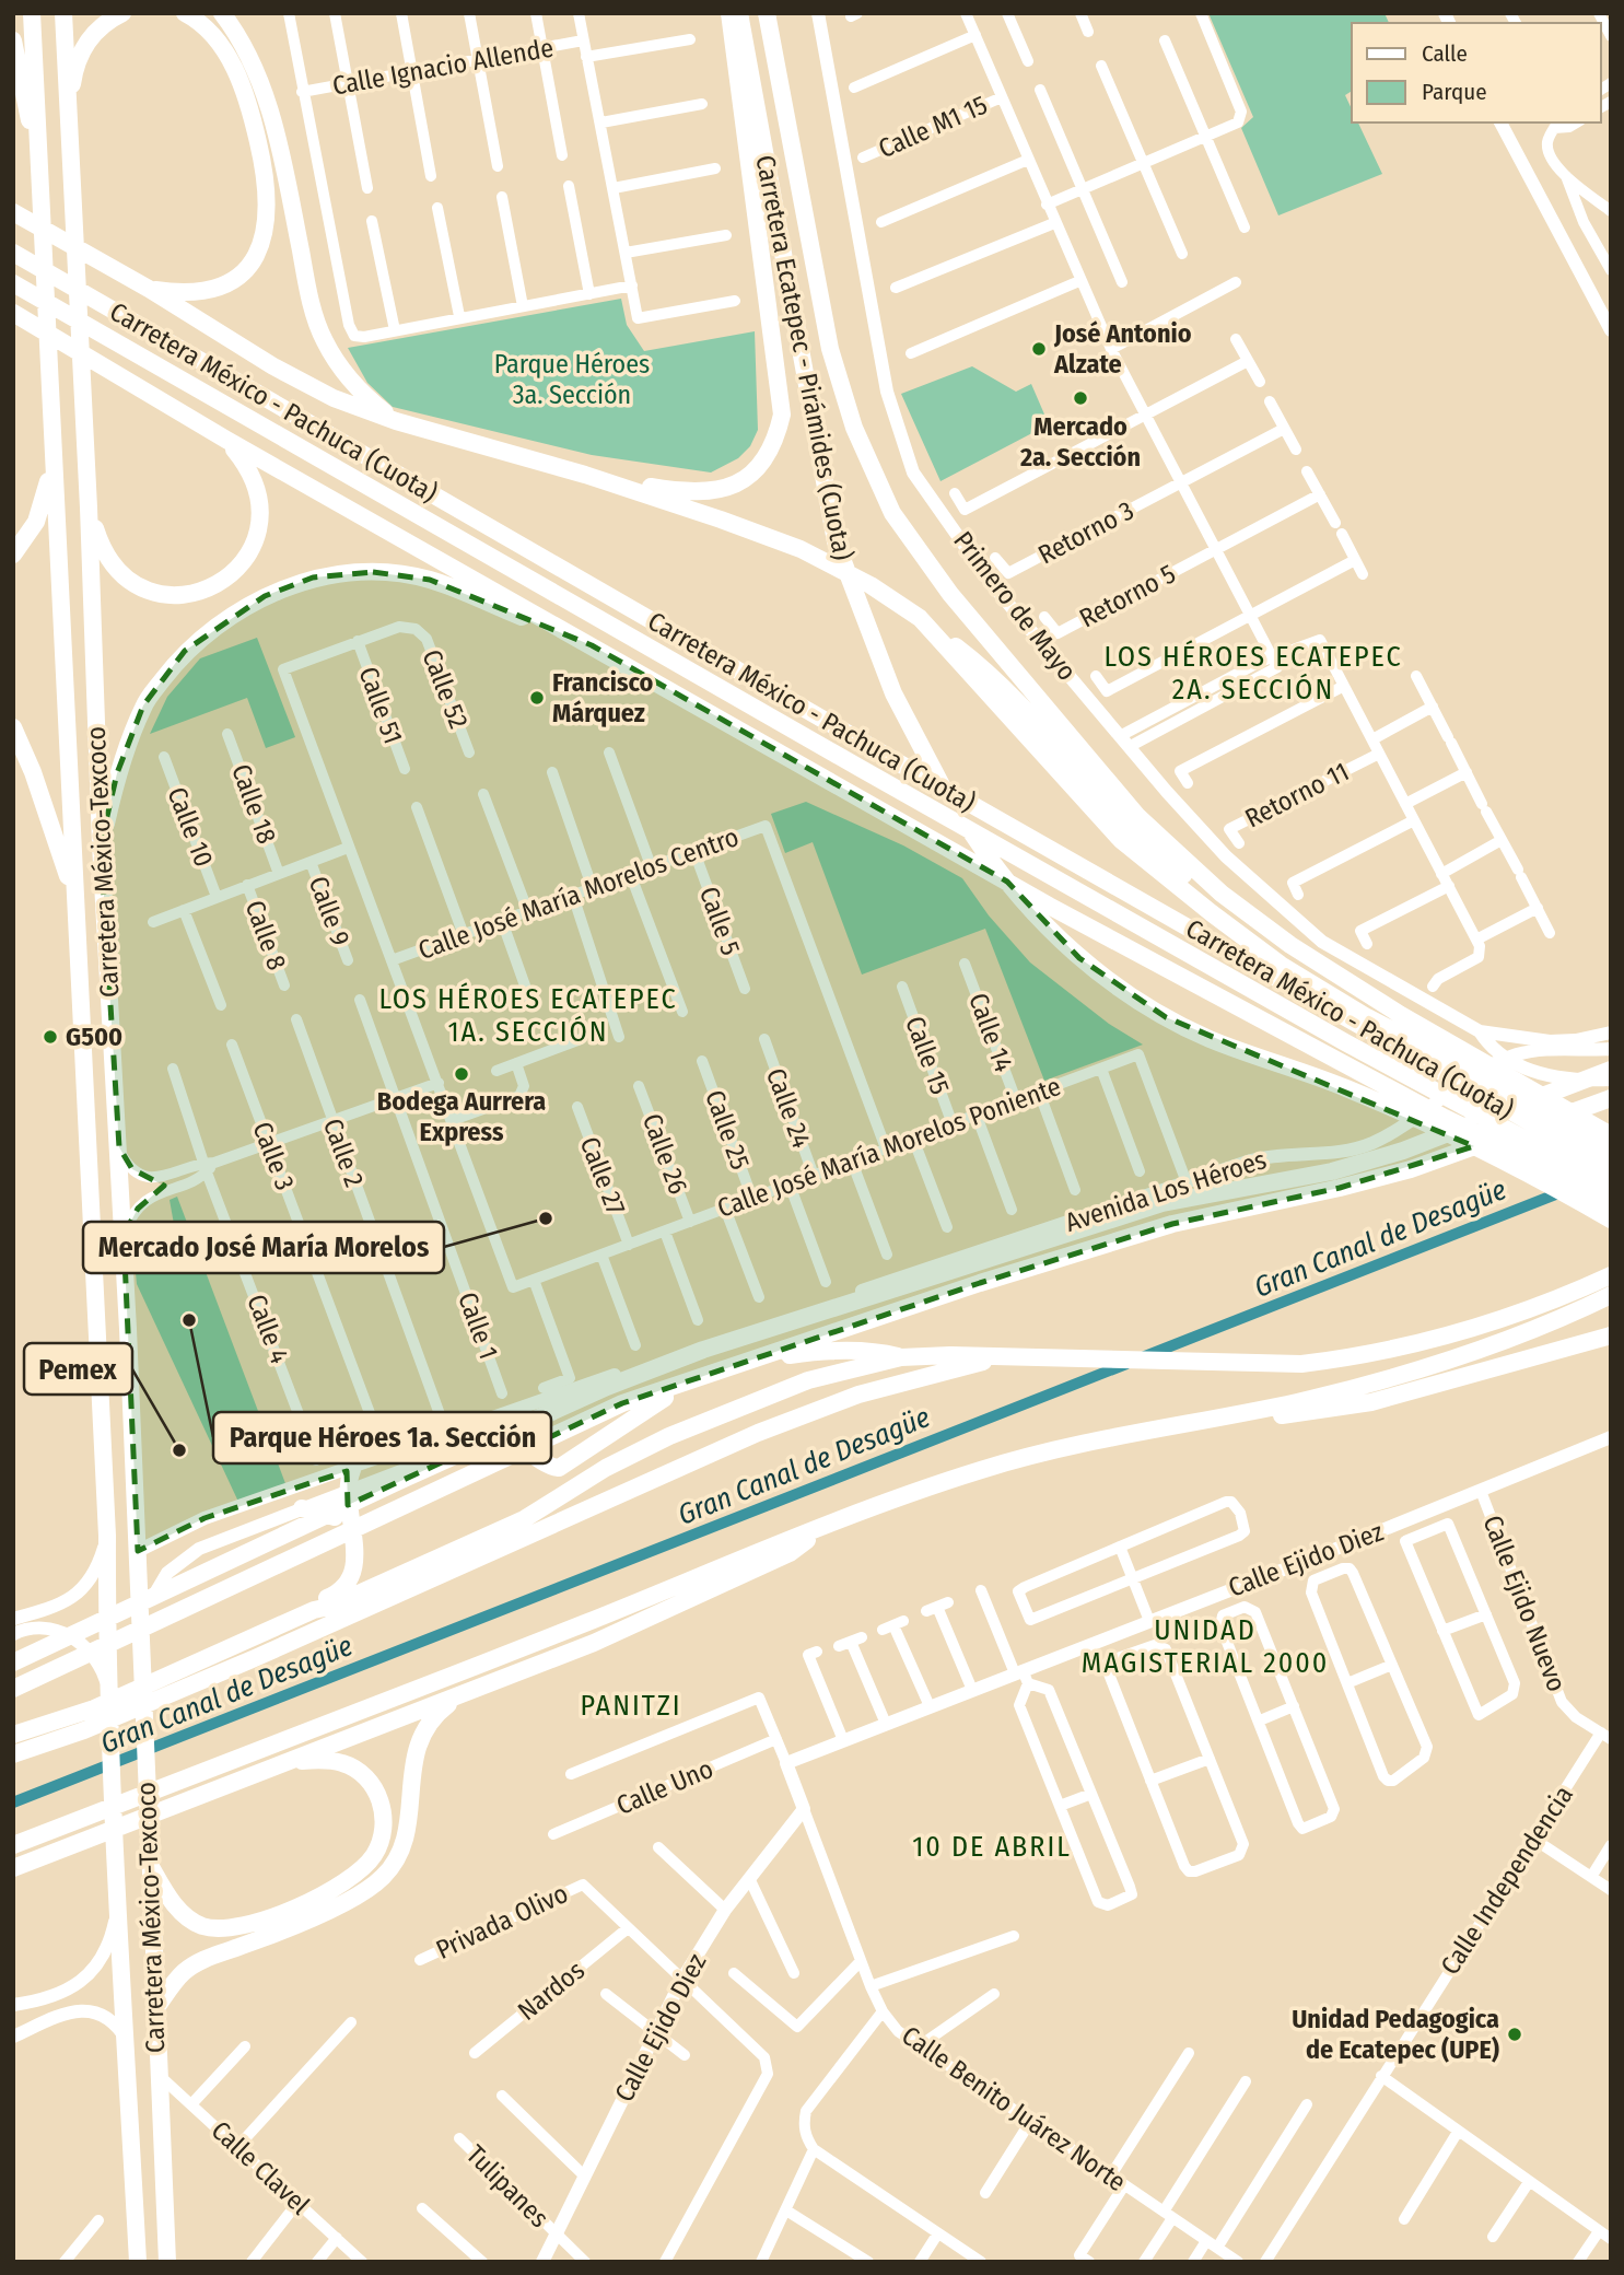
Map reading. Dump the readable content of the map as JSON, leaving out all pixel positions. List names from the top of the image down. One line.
{"streets":{"highway":["Carretera Ecatepec - Pirámides (Cuota)","Carretera México - Pachuca (Cuota)","Carretera México-Texcoco"],"main road":["Primero de Mayo","Avenida Los Héroes","Calle Ejido Diez","Calle Benito Juárez Norte"],"street":["Calle Ignacio Allende","Calle M1 15","Retorno 3","Retorno 5","Calle 52","Calle 51","Retorno 11","Calle 18","Calle 10","Calle José María Morelos Centro","Calle 9","Calle 5","Calle 8","Calle 14","Calle 15","Calle 24","Calle 25","Calle José María Morelos Poniente","Calle 2","Calle 26","Calle 3","Calle 27","Calle 1","Calle 4","Calle Ejido Nuevo","Calle Uno","Calle Independencia","Privada Olivo","Nardos","Calle Clavel","Tulipanes"]},"crossings":[["Calle 52","Calle 51"],["Carretera México-Texcoco","Avenida Los Héroes"],["Carretera México-Texcoco","Calle Clavel"],["Calle José María Morelos Centro","Calle 5"],["Calle José María Morelos Centro","Calle José María Morelos Poniente"],["Calle 14","Calle José María Morelos Poniente"],["Calle 15","Calle José María Morelos Poniente"],["Calle 24","Calle José María Morelos Poniente"],["Calle 25","Calle José María Morelos Poniente"],["Calle José María Morelos Poniente","Calle 26"],["Calle José María Morelos Poniente","Calle 27"],["Calle José María Morelos Poniente","Avenida Los Héroes"],["Calle Ejido Diez","Calle Ejido Nuevo"],["Calle Ejido Diez","Calle Benito Juárez Norte"],["Calle Ejido Diez","Tulipanes"],["Calle Ejido Nuevo","Calle Independencia"],["Calle Uno","Calle Benito Juárez Norte"],["Privada Olivo","Nardos"]],"districts":["LOS HÉROES ECATEPEC 2A. SECCIÓN","LOS HÉROES ECATEPEC 1A. SECCIÓN","UNIDAD MAGISTERIAL 2000","PANITZI","10 DE ABRIL"],"water":["Gran Canal de Desagüe"],"parks":["Parque Héroes 3a. Sección"],"places":["José Antonio Alzate","Mercado 2a. Sección","Francisco Márquez","G500","Bodega Aurrera Express","Mercado José María Morelos","Parque Héroes 1a. Sección","Pemex","Unidad Pedagogica de Ecatepec (UPE)"],"legend":["Calle","Parque"]}
